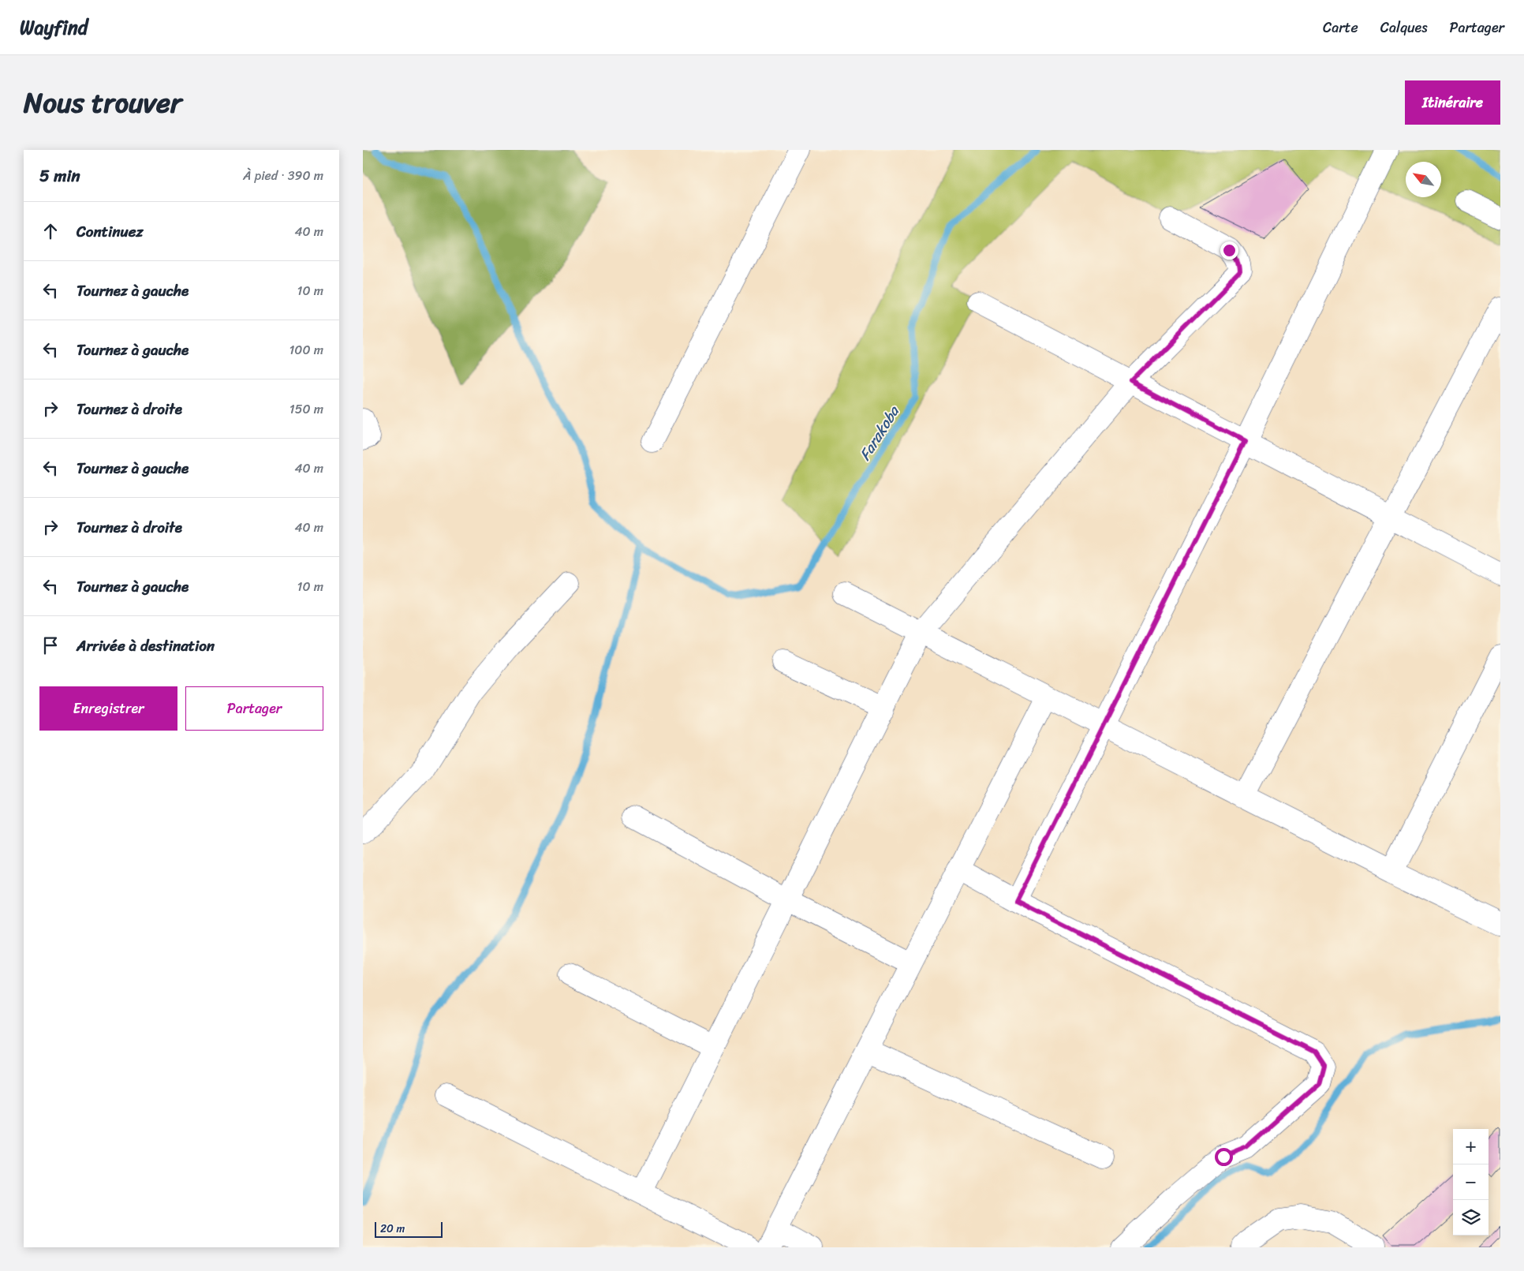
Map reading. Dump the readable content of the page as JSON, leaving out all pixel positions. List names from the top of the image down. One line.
{"water":["Farakoba"],"scale_bar":"20 m","north":"top left","page":{"header":"Wayfind","nav":["Carte","Calques","Partager"],"title":"Nous trouver","buttons":["Itinéraire",["Enregistrer","Partager"]],"heading":["5 min","À pied · 390 m"],"list":[["Continuez","40 m"],["Tournez à gauche","10 m"],["Tournez à gauche","100 m"],["Tournez à droite","150 m"],["Tournez à gauche","40 m"],["Tournez à droite","40 m"],["Tournez à gauche","10 m"],"Arrivée à destination"],"map_buttons":["+","−"],"scale":"20 m"}}
